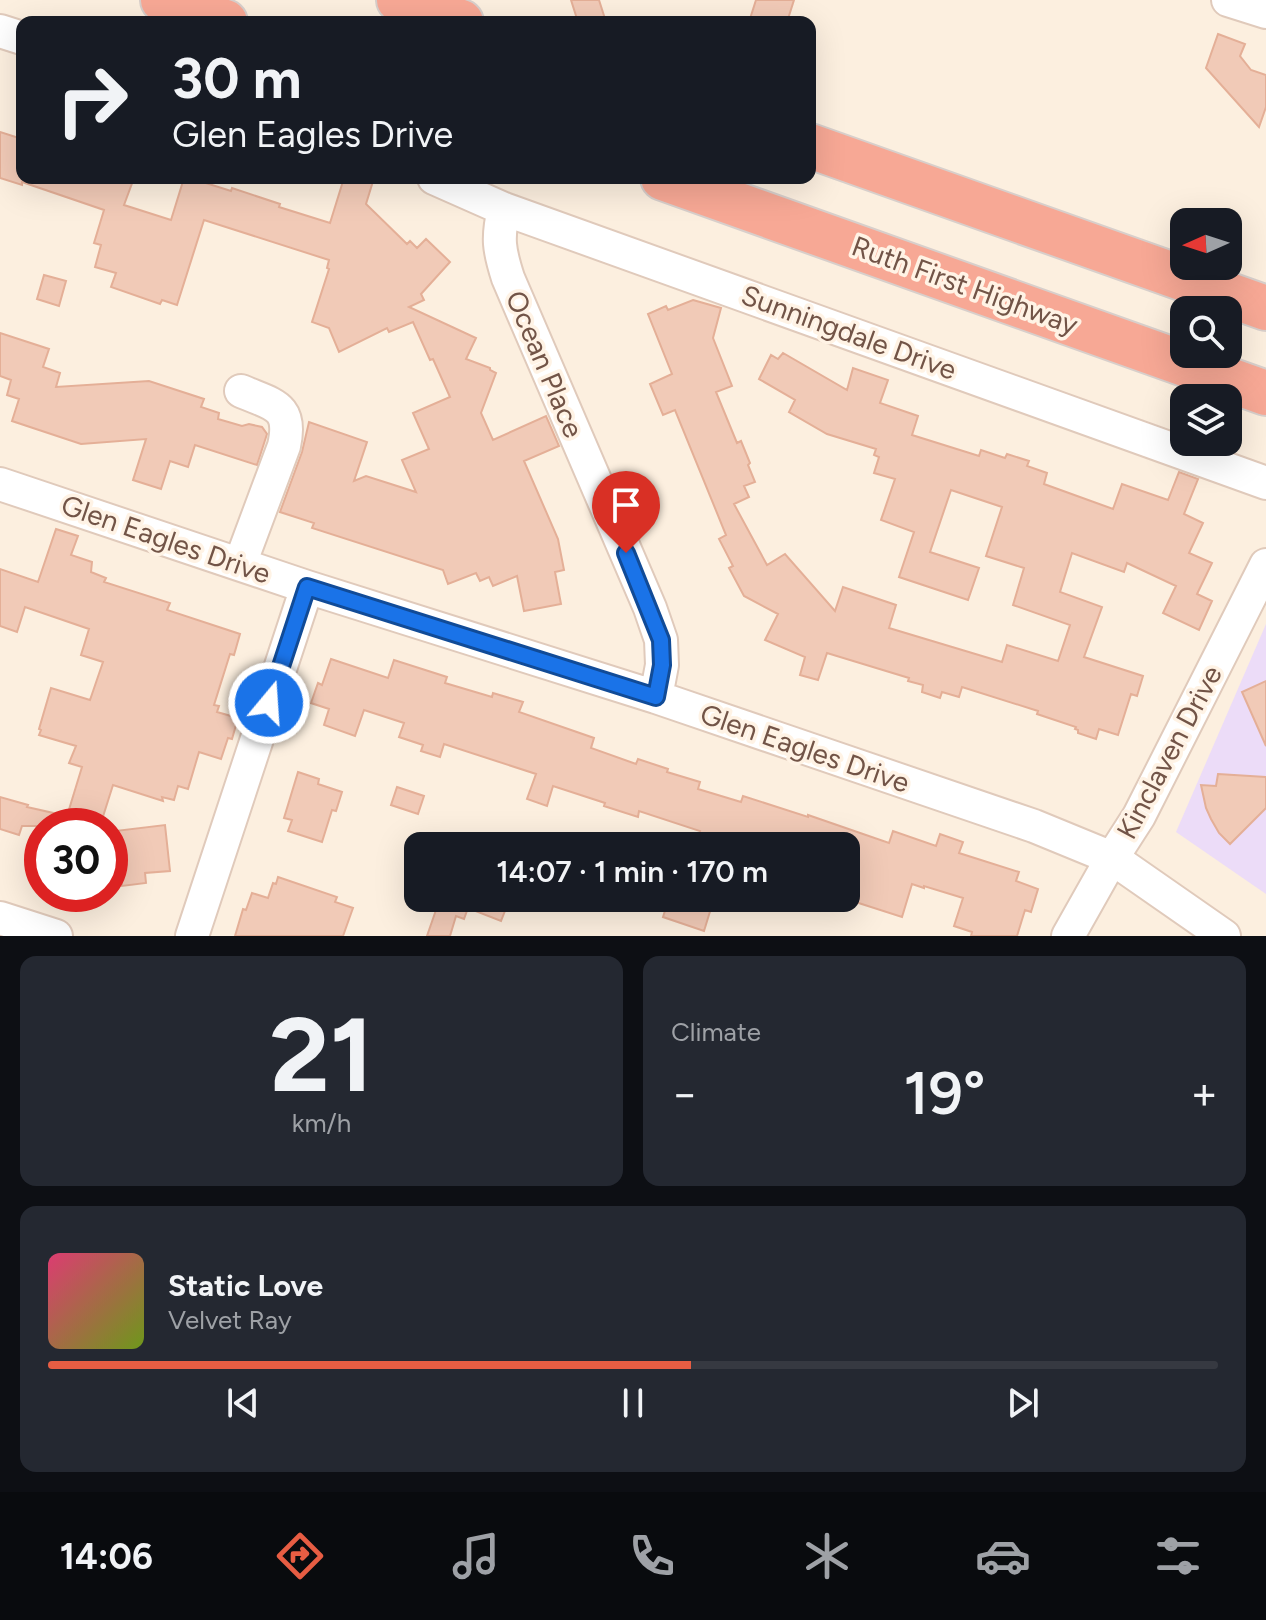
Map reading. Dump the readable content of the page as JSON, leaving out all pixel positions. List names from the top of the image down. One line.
{"streets":{"highway":["Ruth First Highway"],"street":["Sunningdale Drive","Ocean Place","Glen Eagles Drive","Kinclaven Drive"]},"crossings":[["Sunningdale Drive","Ocean Place"],["Ocean Place","Glen Eagles Drive"],["Glen Eagles Drive","Kinclaven Drive"]],"north":"left","page":{"turn":["30 m","Glen Eagles Drive"],"limit":"30","trip":"14:07 · 1 min · 170 m","tile":[["21","km/h"],"Climate"],"heat":["−","19°","+"],"song":["Static Love","Velvet Ray"],"tabs":"14:06"}}
